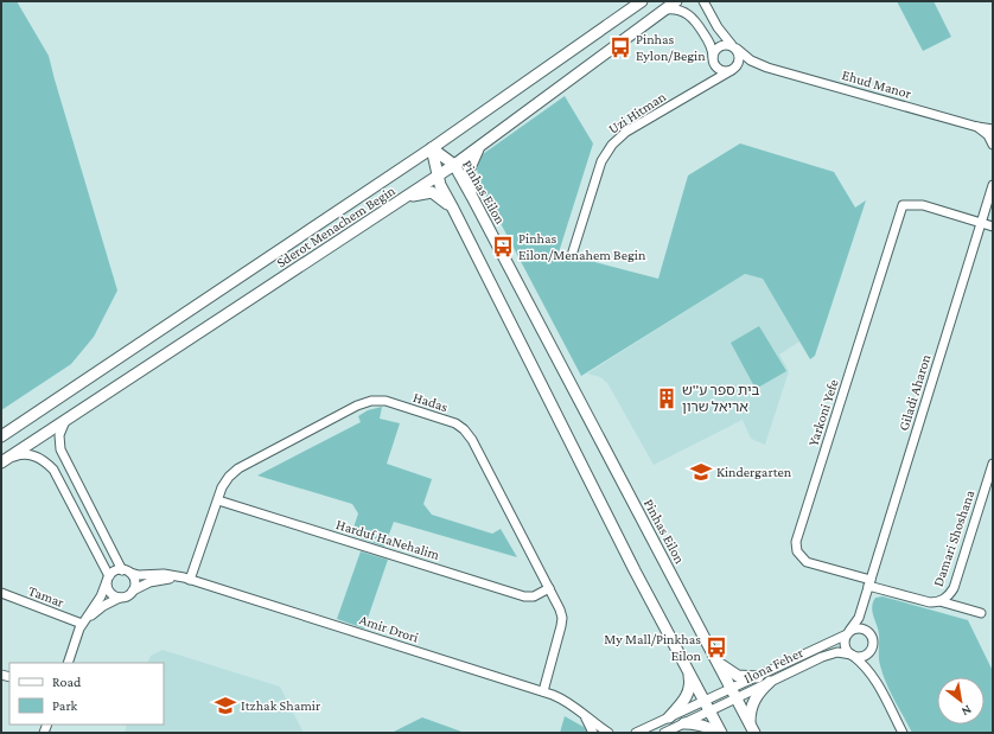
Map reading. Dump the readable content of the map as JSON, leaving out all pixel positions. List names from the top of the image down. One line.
{"streets":{"street":["Ehud Manor","Uzi Hitman","Pinhas Eilon","Sderot Menachem Begin","Giladi Aharon","Hadas","Yarkoni Yefe","Damari Shoshana","Harduf HaNehalim","Tamar","Amir Drori","Ilona Feher"]},"crossings":[["Ehud Manor","Uzi Hitman"],["Pinhas Eilon","Sderot Menachem Begin"],["Pinhas Eilon","Ilona Feher"],["Giladi Aharon","Yarkoni Yefe"],["Giladi Aharon","Damari Shoshana"],["Giladi Aharon","Ilona Feher"],["Hadas","Harduf HaNehalim"],["Hadas","Amir Drori"],["Yarkoni Yefe","Damari Shoshana"]],"places":{"bus stop":["Pinhas Eylon/Begin","Pinhas Eilon/Menahem Begin","My Mall/Pinkhas Eilon"],"building":["בית ספר ע''ש אריאל שרון"],"school or university":["Kindergarten","Itzhak Shamir"]},"legend":["Road","Park"],"north":"bottom right"}
